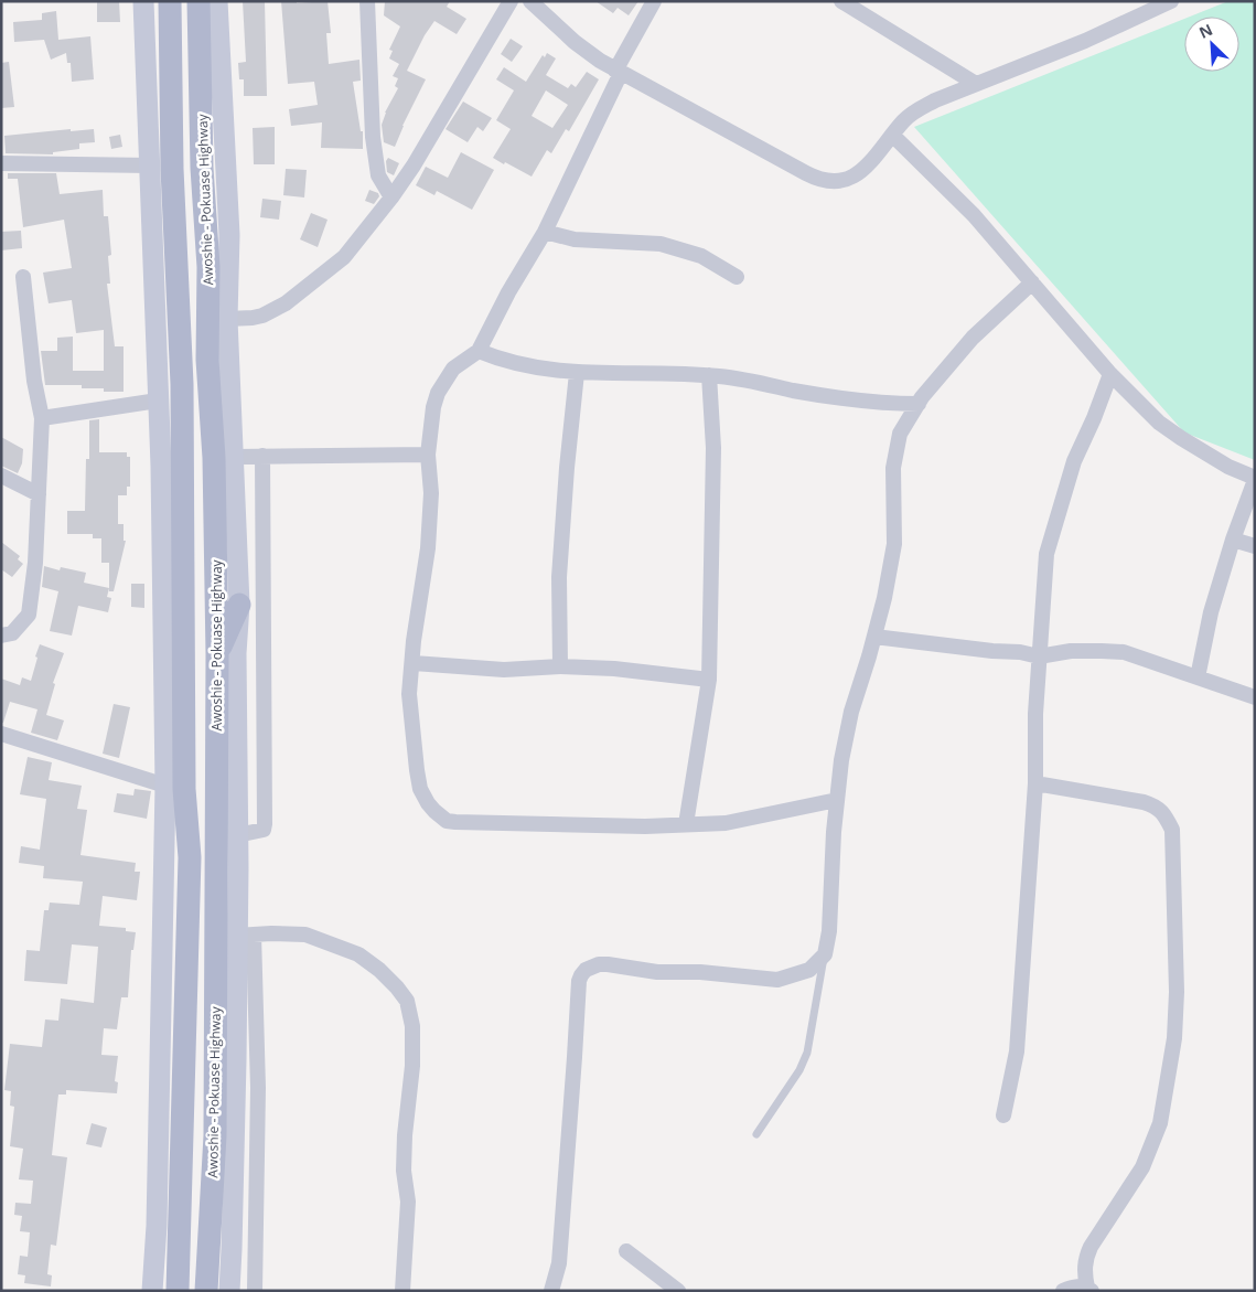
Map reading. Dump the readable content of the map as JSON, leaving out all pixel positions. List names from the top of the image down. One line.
{"streets":{"main road":["Awoshie - Pokuase Highway"]},"north":"top left"}
